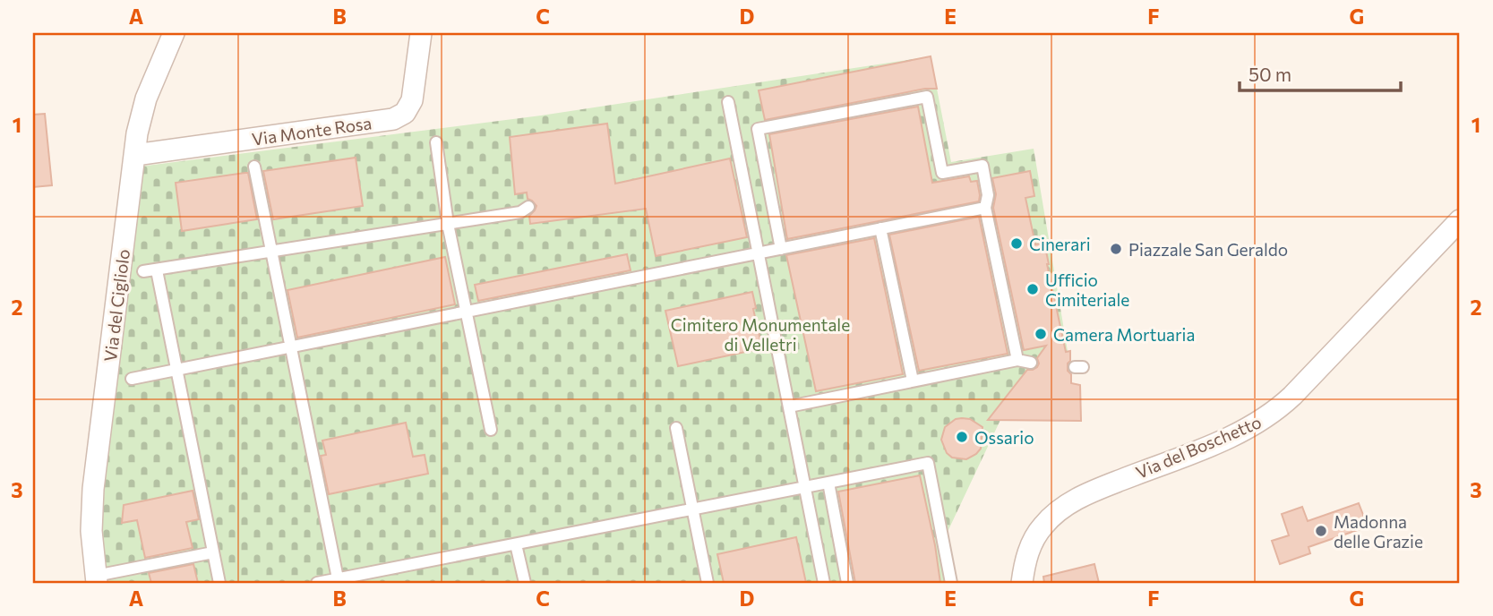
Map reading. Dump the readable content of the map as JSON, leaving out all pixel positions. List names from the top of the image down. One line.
{"streets":{"street":["Via Monte Rosa","Via del Cigliolo","Via del Boschetto"]},"crossings":[["Via Monte Rosa","Via del Cigliolo"]],"parks":["Cimitero Monumentale di Velletri"],"places":["Cinerari","Piazzale San Geraldo","Ufficio Cimiteriale","Camera Mortuaria","Ossario","Madonna delle Grazie"],"scale_bar":"50 m","grid":{"columns":["A","B","C","D","E","F","G"],"rows":["1","2","3"]}}
